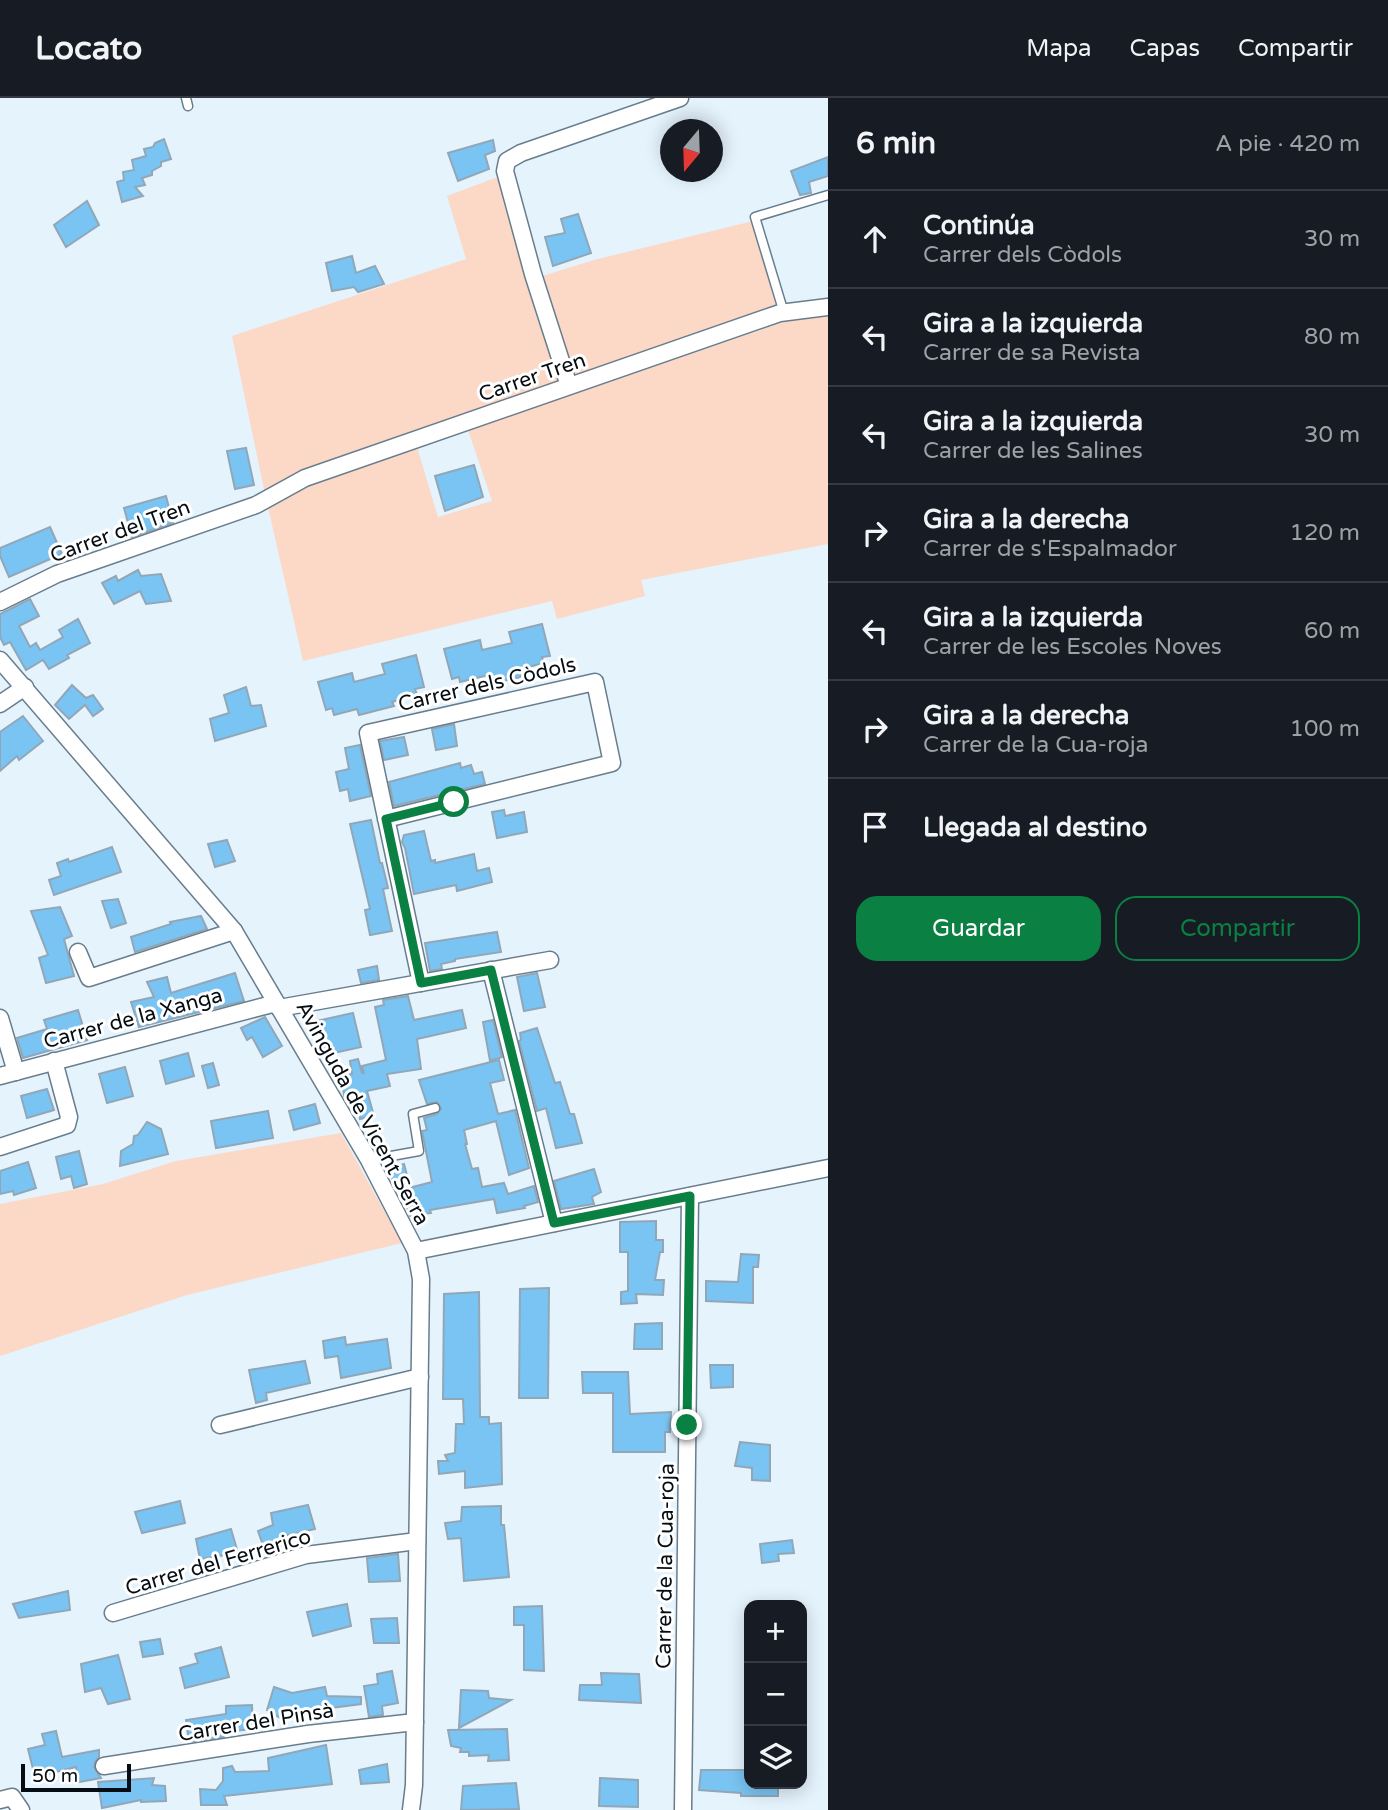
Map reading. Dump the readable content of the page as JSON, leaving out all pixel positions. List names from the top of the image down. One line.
{"streets":{"street":["Carrer Tren","Carrer del Tren","Carrer dels Còdols","Carrer de la Xanga","Avinguda de Vicent Serra","Carrer del Ferrerico","Carrer de la Cua-roja","Carrer del Pinsà"]},"crossings":[["Carrer Tren","Carrer del Tren"],["Carrer de la Xanga","Avinguda de Vicent Serra"],["Avinguda de Vicent Serra","Carrer del Ferrerico"],["Avinguda de Vicent Serra","Carrer del Pinsà"]],"scale_bar":"50 m","north":"bottom","page":{"header":"Locato","nav":["Mapa","Capas","Compartir"],"heading":["6 min","A pie · 420 m"],"list":[["Continúa","Carrer dels Còdols","30 m"],["Gira a la izquierda","Carrer de sa Revista","80 m"],["Gira a la izquierda","Carrer de les Salines","30 m"],["Gira a la derecha","Carrer de s'Espalmador","120 m"],["Gira a la izquierda","Carrer de les Escoles Noves","60 m"],["Gira a la derecha","Carrer de la Cua-roja","100 m"],"Llegada al destino"],"buttons":["Guardar","Compartir"],"map_buttons":["+","−"],"scale":"50 m"}}
